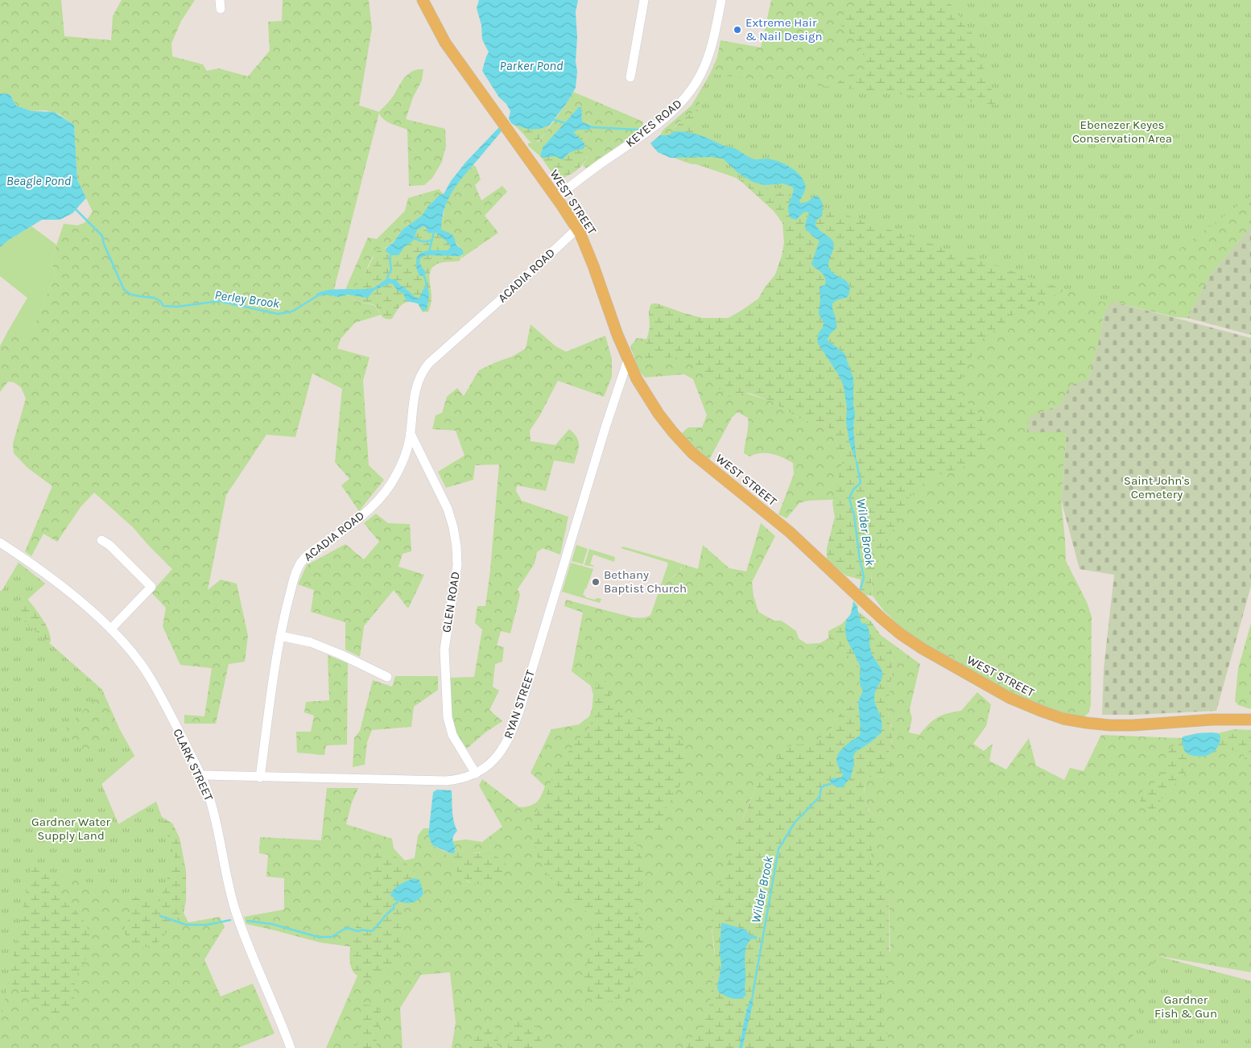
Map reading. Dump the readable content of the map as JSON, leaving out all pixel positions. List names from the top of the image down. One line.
{"streets":{"main road":["WEST STREET"],"street":["KEYES ROAD","ACADIA ROAD","GLEN ROAD","RYAN STREET","CLARK STREET"]},"crossings":[["KEYES ROAD","WEST STREET"],["WEST STREET","ACADIA ROAD"],["WEST STREET","RYAN STREET"],["ACADIA ROAD","GLEN ROAD"],["ACADIA ROAD","RYAN STREET"],["GLEN ROAD","RYAN STREET"],["RYAN STREET","CLARK STREET"]],"water":["Parker Pond","Beagle Pond","Perley Brook","Wilder Brook"],"parks":["Ebenezer Keyes Conservation Area","Saint John's Cemetery","Gardner Water Supply Land","Gardner Fish & Gun"],"places":["Extreme Hair & Nail Design","Bethany Baptist Church"]}
